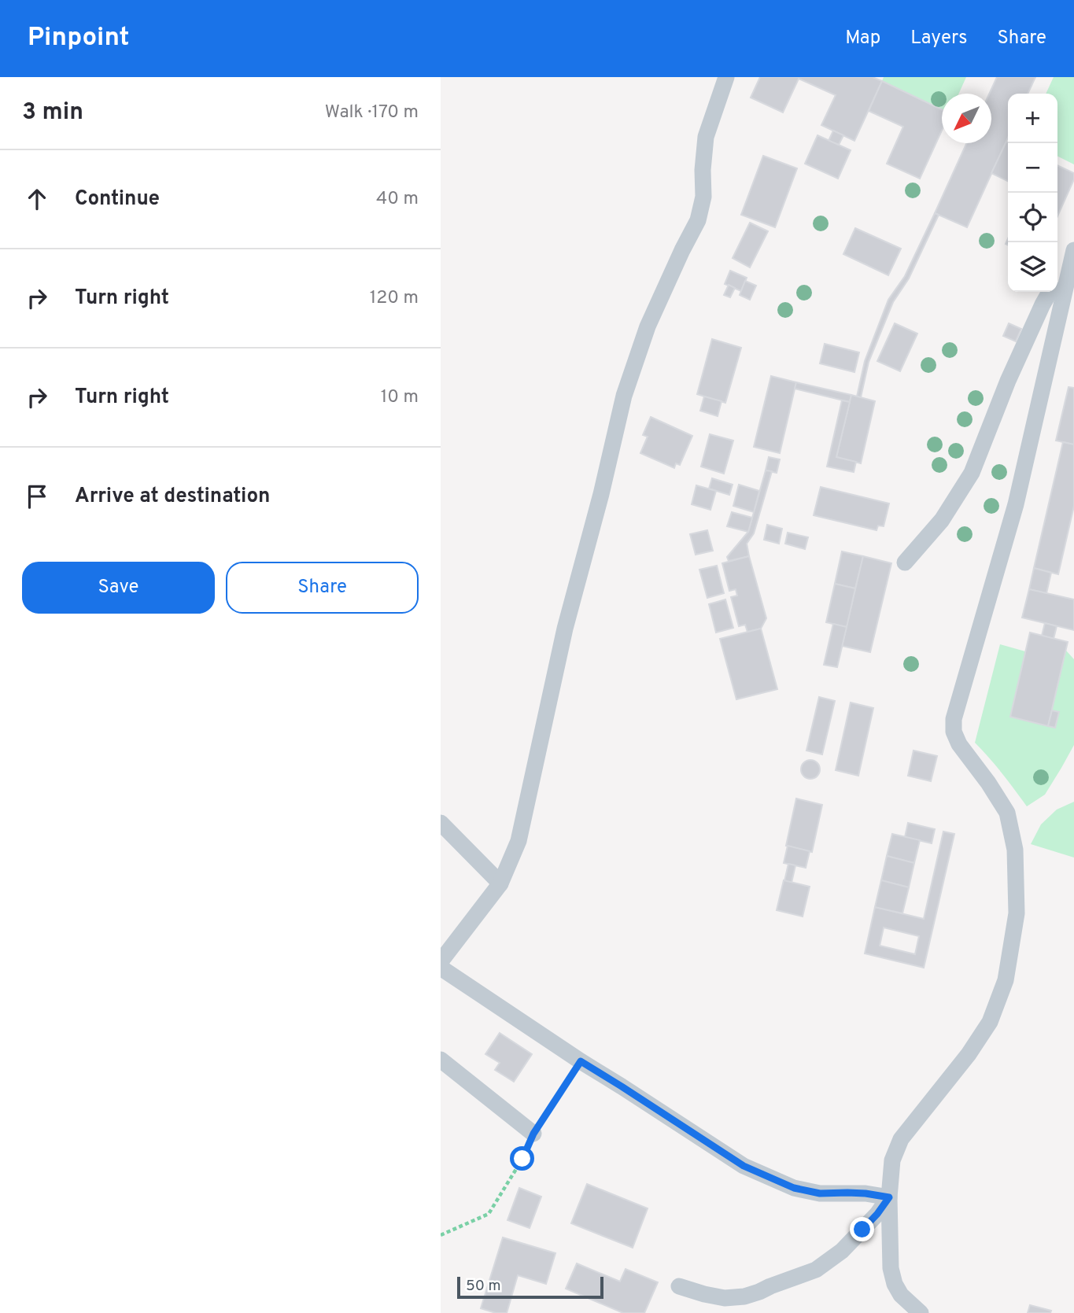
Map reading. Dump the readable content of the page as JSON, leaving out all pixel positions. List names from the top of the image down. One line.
{"scale_bar":"50 m","north":"bottom left","page":{"header":"Pinpoint","nav":["Map","Layers","Share"],"heading":["3 min","Walk · 170 m"],"map_buttons":["+","−"],"list":[["Continue","40 m"],["Turn right","120 m"],["Turn right","10 m"],"Arrive at destination"],"buttons":["Save","Share"],"scale":"50 m"}}
